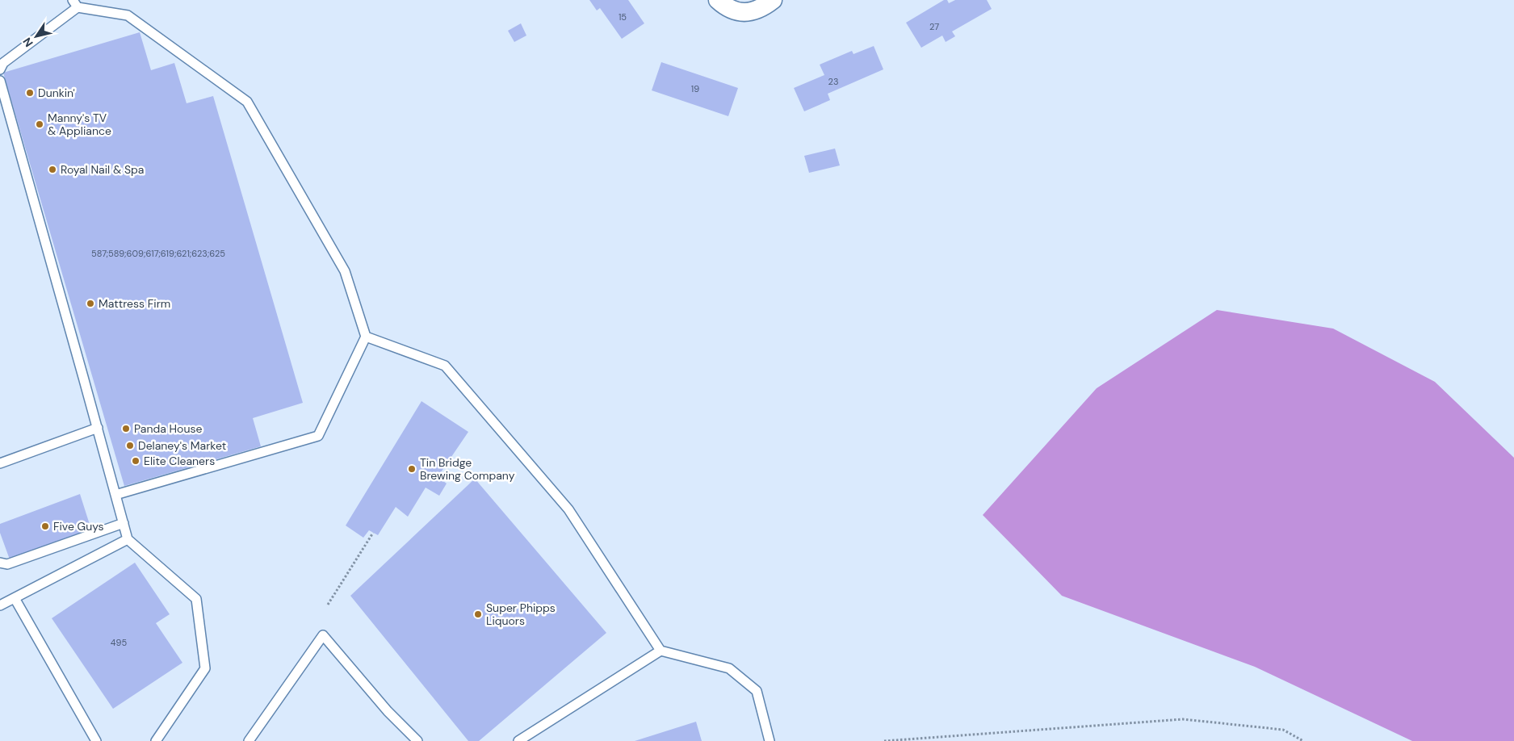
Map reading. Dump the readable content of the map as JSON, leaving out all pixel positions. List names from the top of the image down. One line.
{"places":["Dunkin'","Manny's TV & Appliance","Royal Nail & Spa","Mattress Firm","Panda House","Delaney's Market","Elite Cleaners","Tin Bridge Brewing Company","Five Guys","Super Phipps Liquors"],"house_numbers":["15","27","23","19","587;589;609;617;619;621;623;625","495"],"north":"bottom left"}
